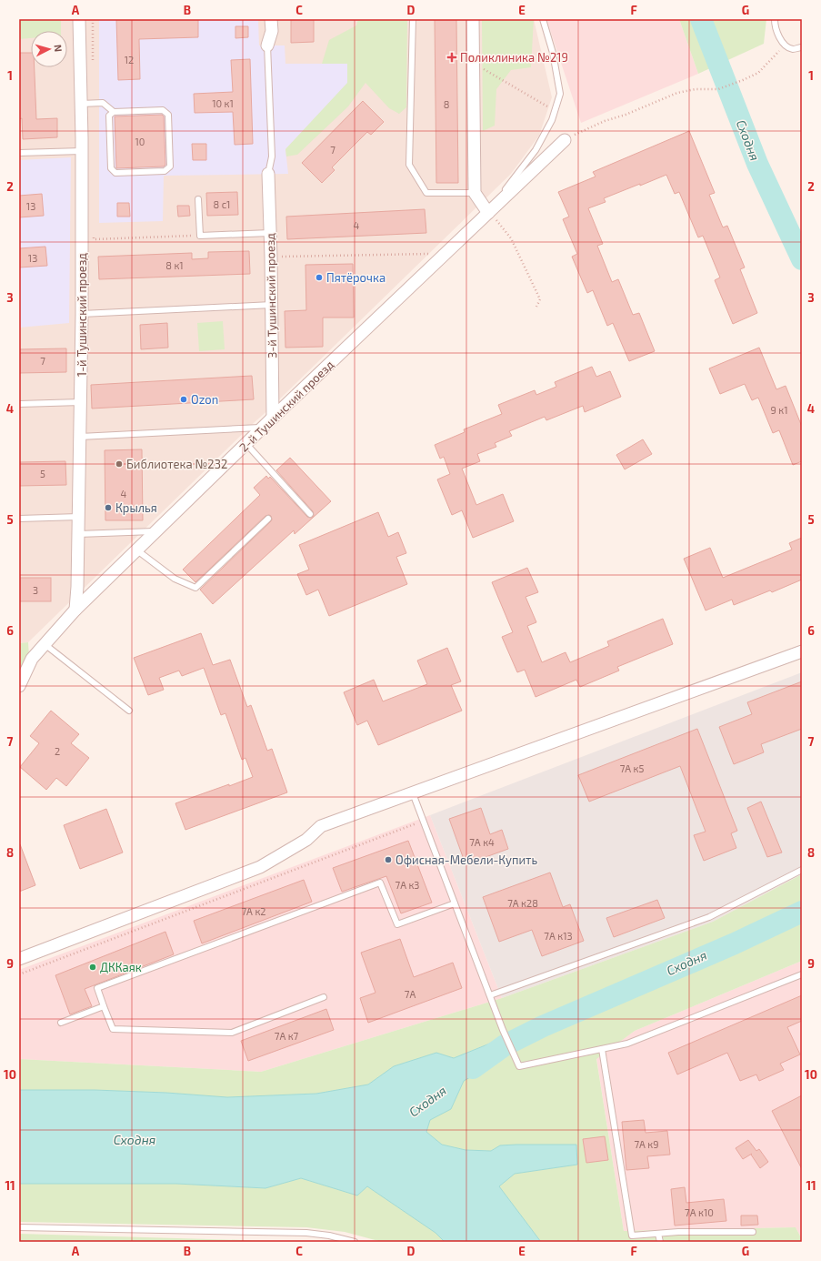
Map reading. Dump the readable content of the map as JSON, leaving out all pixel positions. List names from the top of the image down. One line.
{"streets":{"street":["3-й Тушинский проезд","1-й Тушинский проезд","2-й Тушинский проезд"]},"crossings":[["3-й Тушинский проезд","2-й Тушинский проезд"],["1-й Тушинский проезд","2-й Тушинский проезд"]],"water":["Сходня"],"places":{"health":["Поликлиника №219"],"other":["Пятёрочка","Ozon","Библиотека №232","Крылья","Офисная-Мебели-Купить","ДККаяк"]},"house_numbers":["12","10 к1","8","10","7","8 с1","13","4","13","8 к1","7","9 к1","5","4","3","2","7А к5","7А к4","7А к3","7А к28","7А к2","7А к13","7А","7А к7","7А к9","7А к10"],"north":"right","grid":{"columns":["A","B","C","D","E","F","G"],"rows":["1","2","3","4","5","6","7","8","9","10","11"]}}
